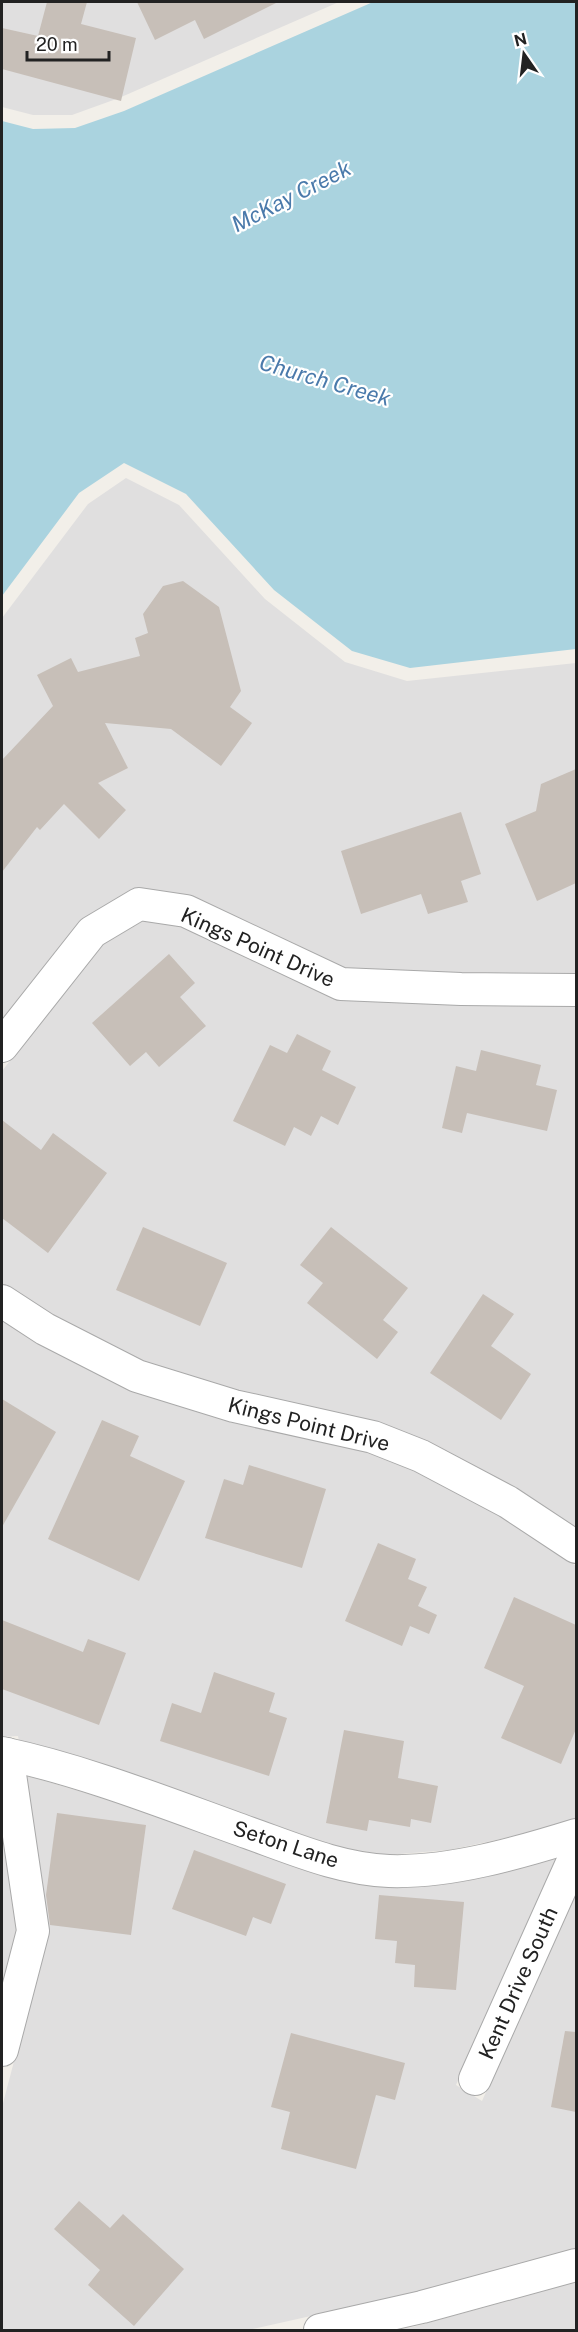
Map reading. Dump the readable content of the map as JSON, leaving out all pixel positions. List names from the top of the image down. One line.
{"streets":{"street":["Kings Point Drive","Seton Lane","Kent Drive South"]},"water":["McKay Creek","Church Creek"],"scale_bar":"20 m","north":"top"}
